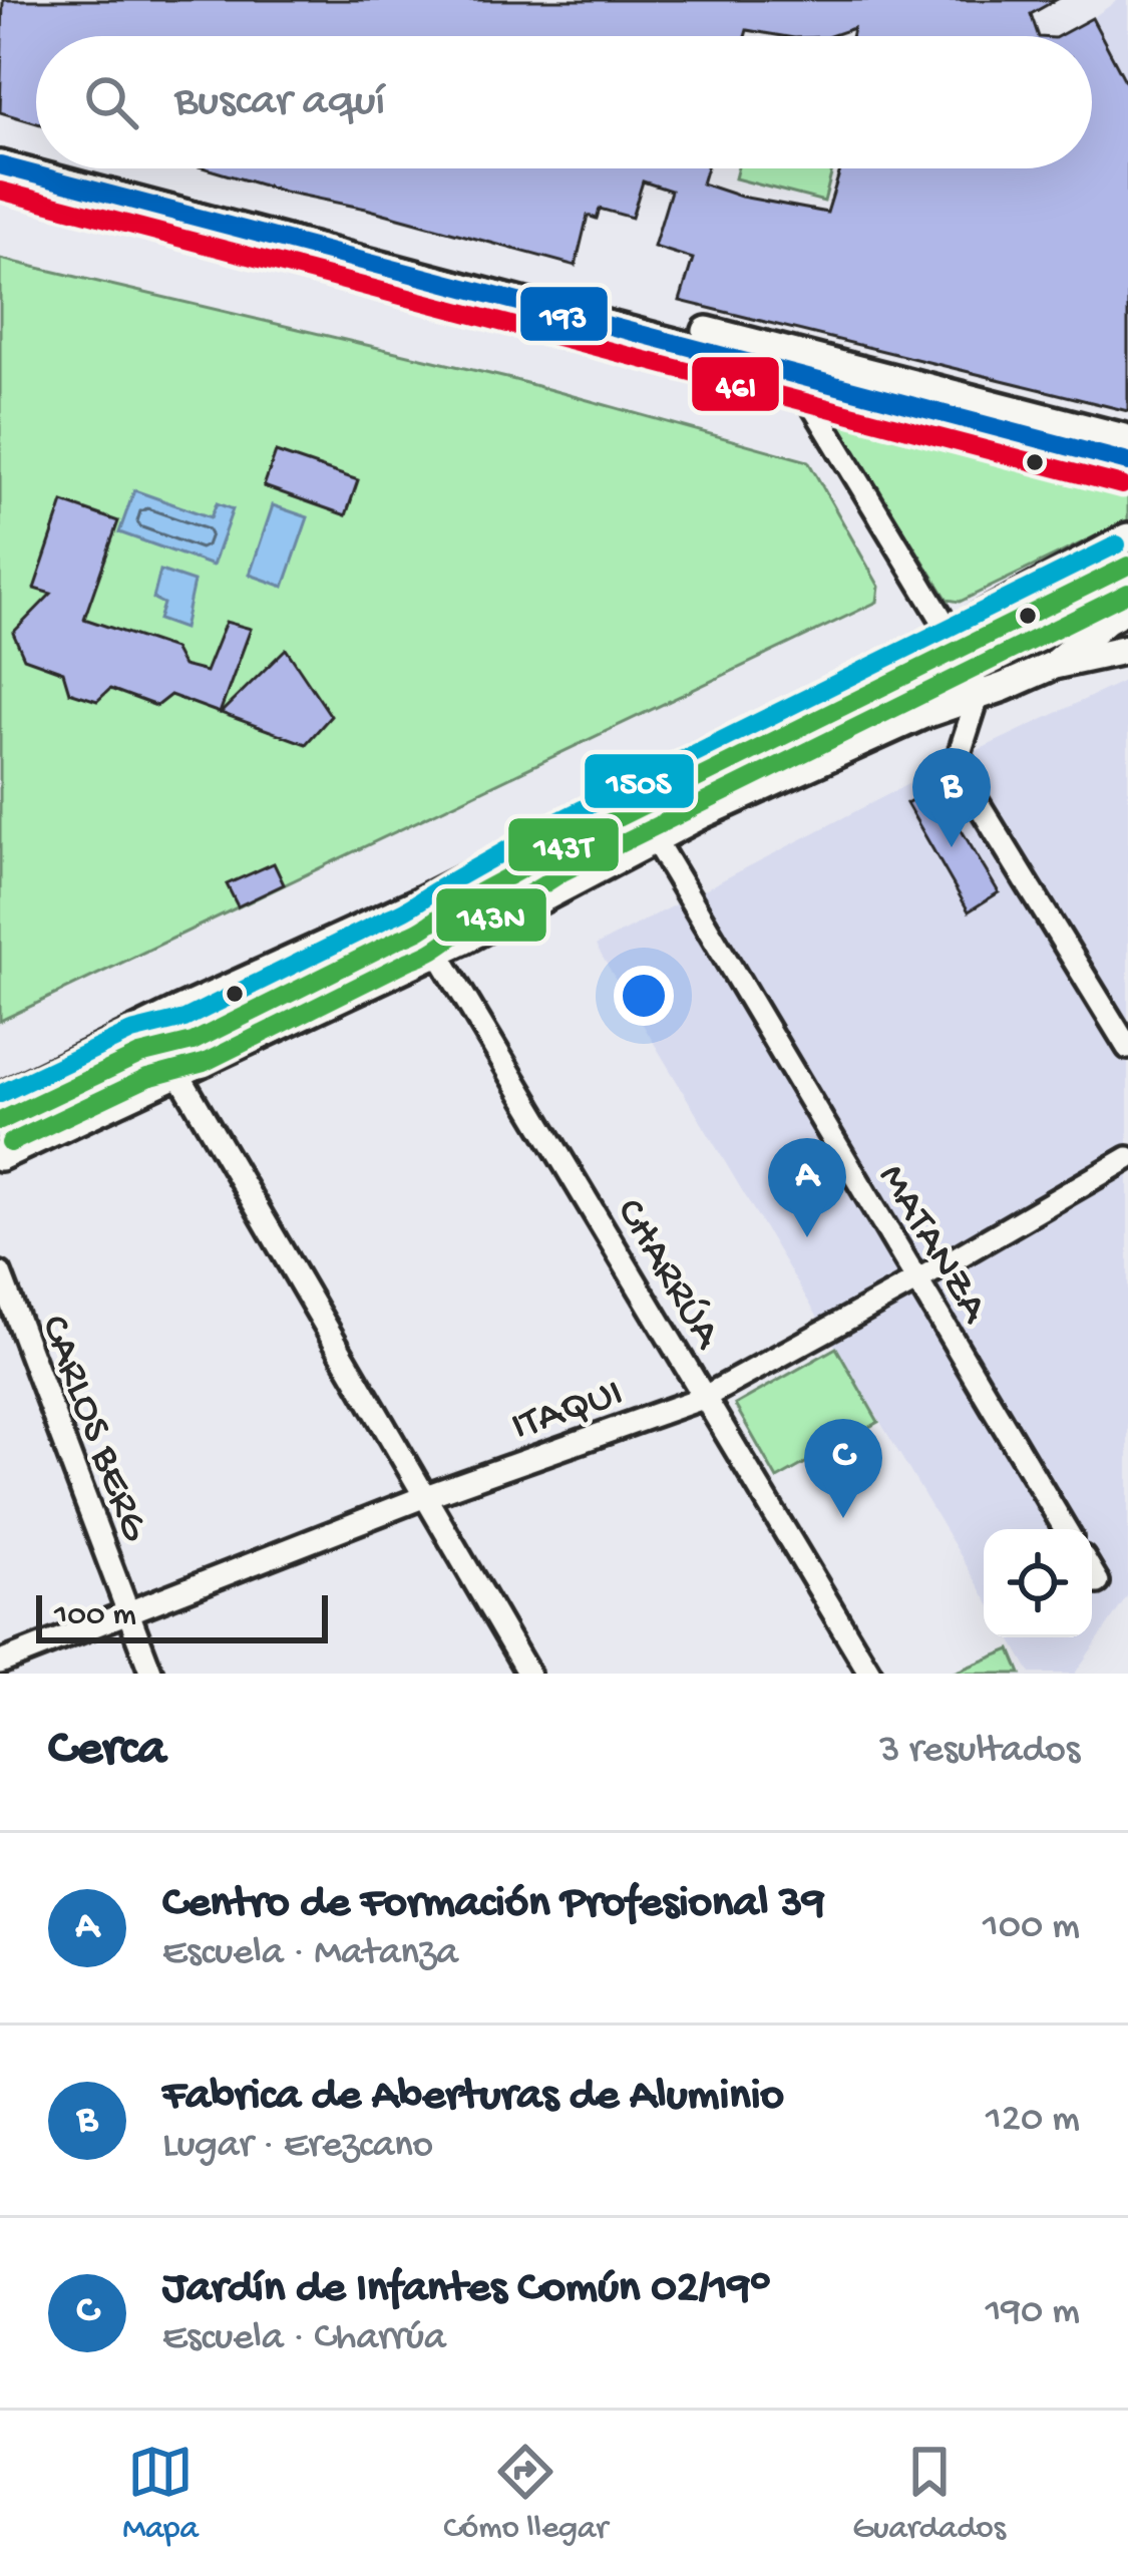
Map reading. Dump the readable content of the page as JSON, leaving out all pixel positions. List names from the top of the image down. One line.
{"streets":{"street":["MATANZA","CHARRÚA","ITAQUI","CARLOS BERG"]},"crossings":[["MATANZA","ITAQUI"],["CHARRÚA","ITAQUI"],["ITAQUI","CARLOS BERG"]],"lines":["transit line 193","transit line 46I","transit line 150S","transit line 143T","transit line 143N"],"scale_bar":"100 m","page":{"search":"Buscar aquí","pins":["B","A","C"],"scale":"100 m","heading":["Cerca","3 resultados"],"list":[{"mark":"A","name":"Centro de Formación Profesional 39","note":"Escuela · Matanza","value":"100 m"},{"mark":"B","name":"Fabrica de Aberturas de Aluminio","note":"Lugar · Erezcano","value":"120 m"},{"mark":"C","name":"Jardín de Infantes Común 02/19°","note":"Escuela · Charrúa","value":"190 m"}],"nav":["Mapa","Cómo llegar","Guardados"]}}
